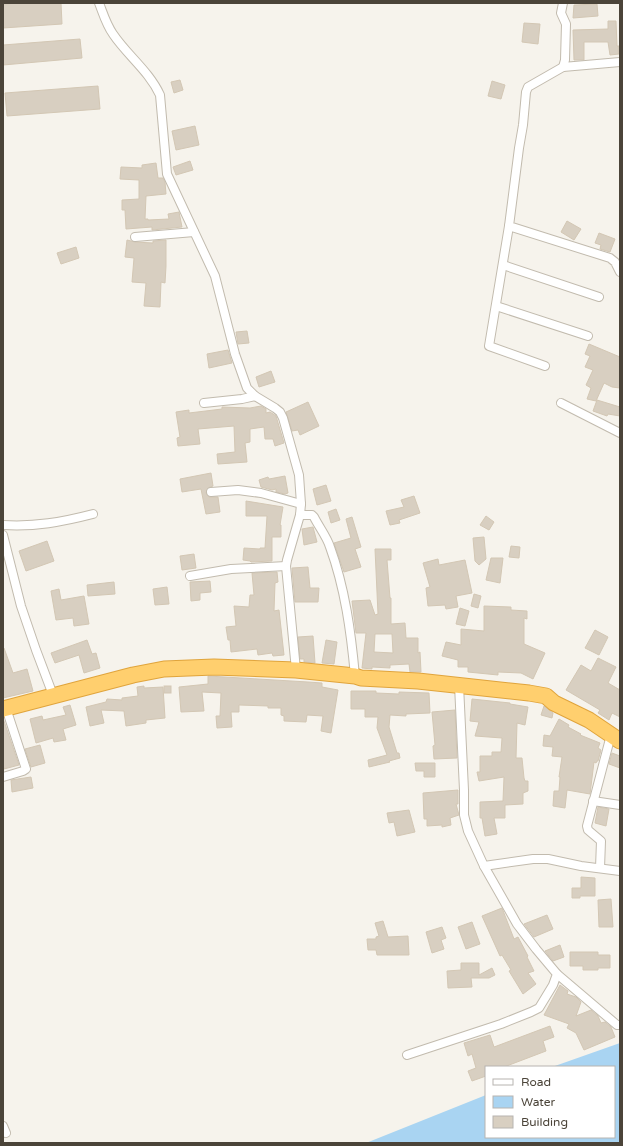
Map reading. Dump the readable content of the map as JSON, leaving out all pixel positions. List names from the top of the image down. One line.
{"legend":["Road","Water","Building"]}
